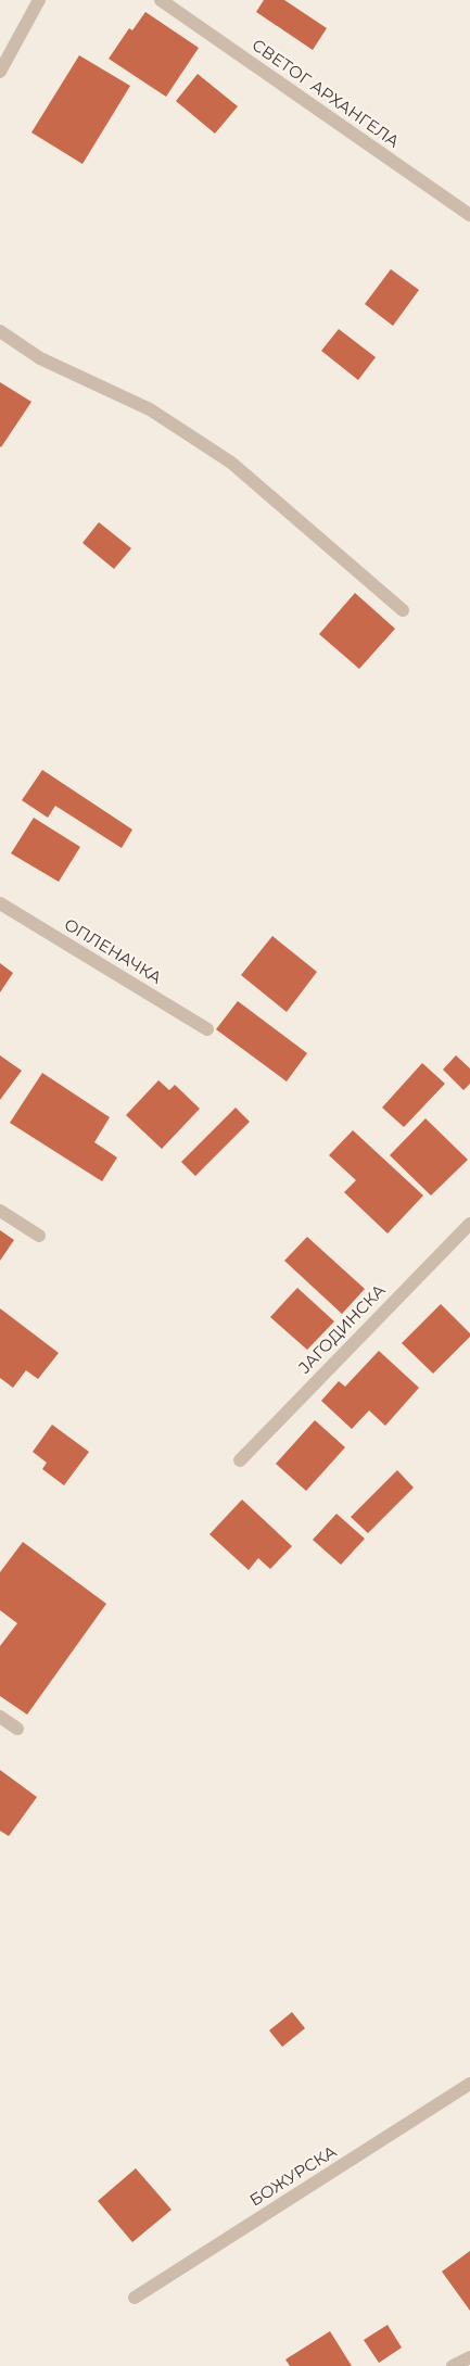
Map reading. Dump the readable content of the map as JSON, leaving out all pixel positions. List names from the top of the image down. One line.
{"streets":{"street":["СВЕТОГ АРХАНГЕЛА","ОПЛЕНАЧКА","ЈАГОДИНСКА","БОЖУРСКА"]}}
